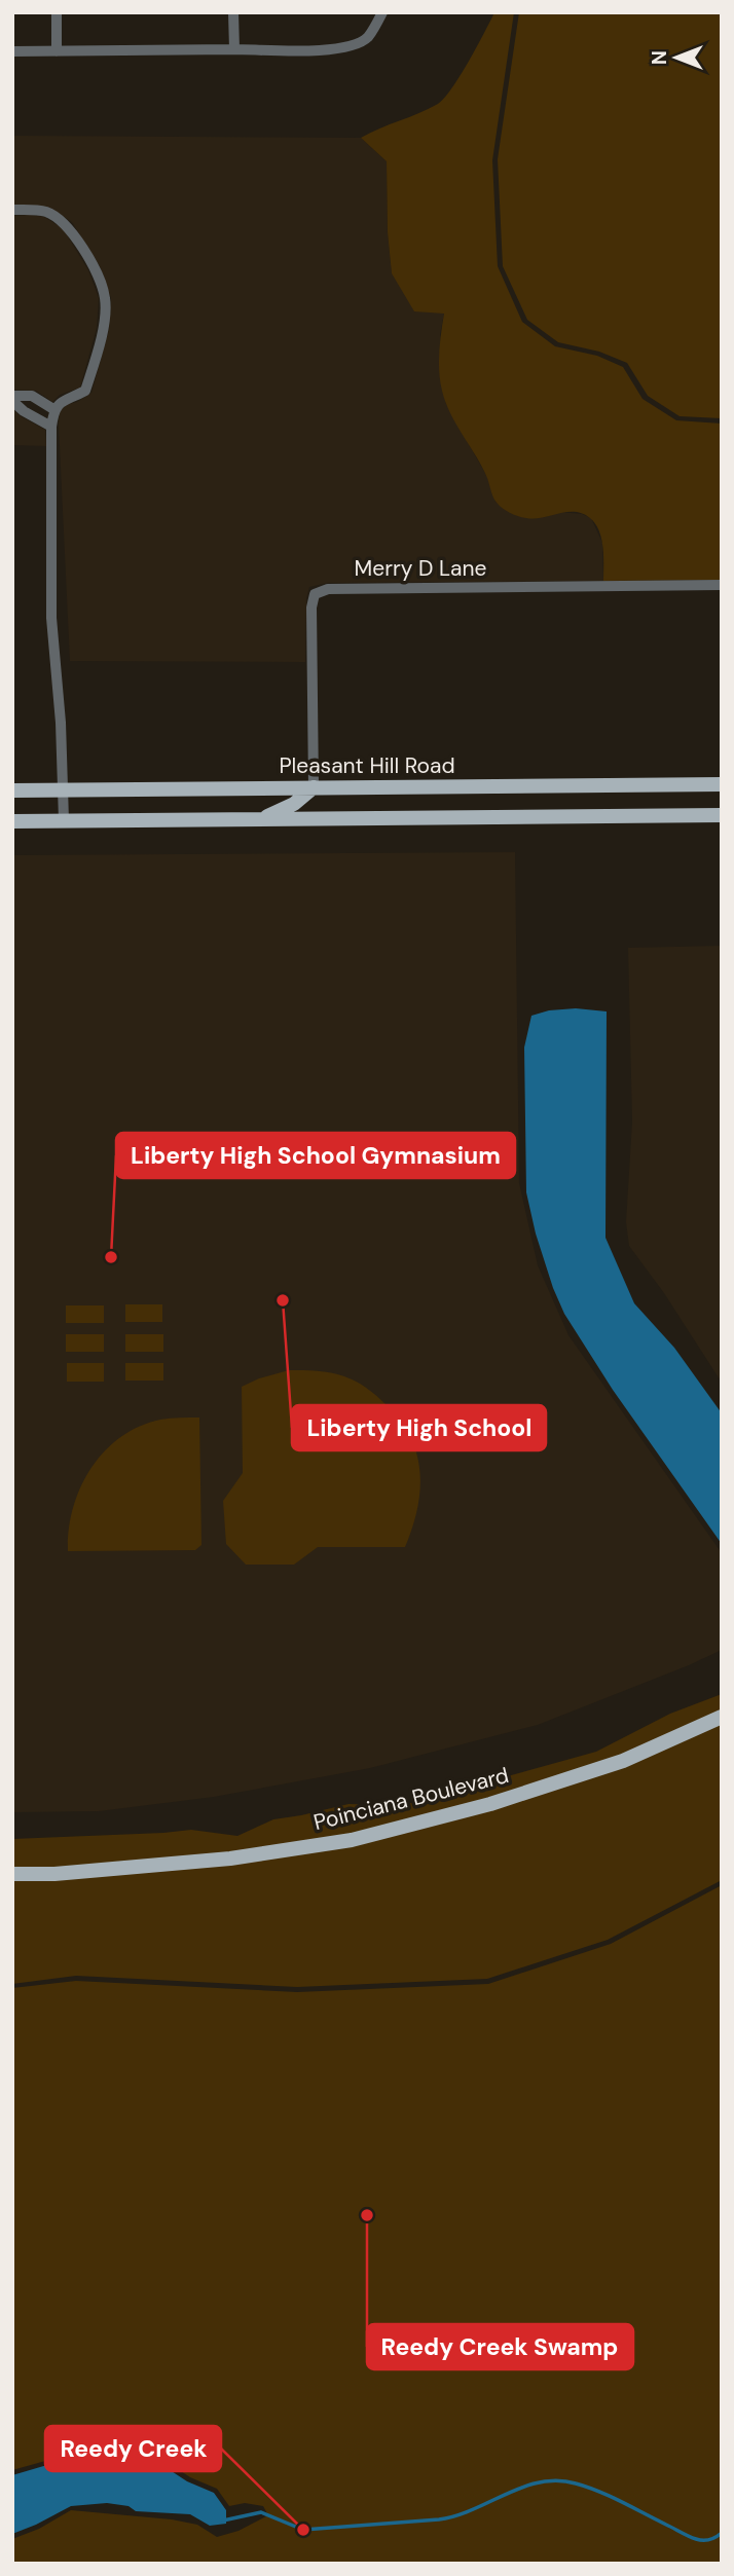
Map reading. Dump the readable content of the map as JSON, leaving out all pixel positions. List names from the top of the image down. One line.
{"streets":{"main road":["Pleasant Hill Road","Poinciana Boulevard"],"street":["Merry D Lane"]},"crossings":[["Merry D Lane","Pleasant Hill Road"]],"places":["Liberty High School Gymnasium","Liberty High School","Reedy Creek Swamp","Reedy Creek"],"north":"left"}
